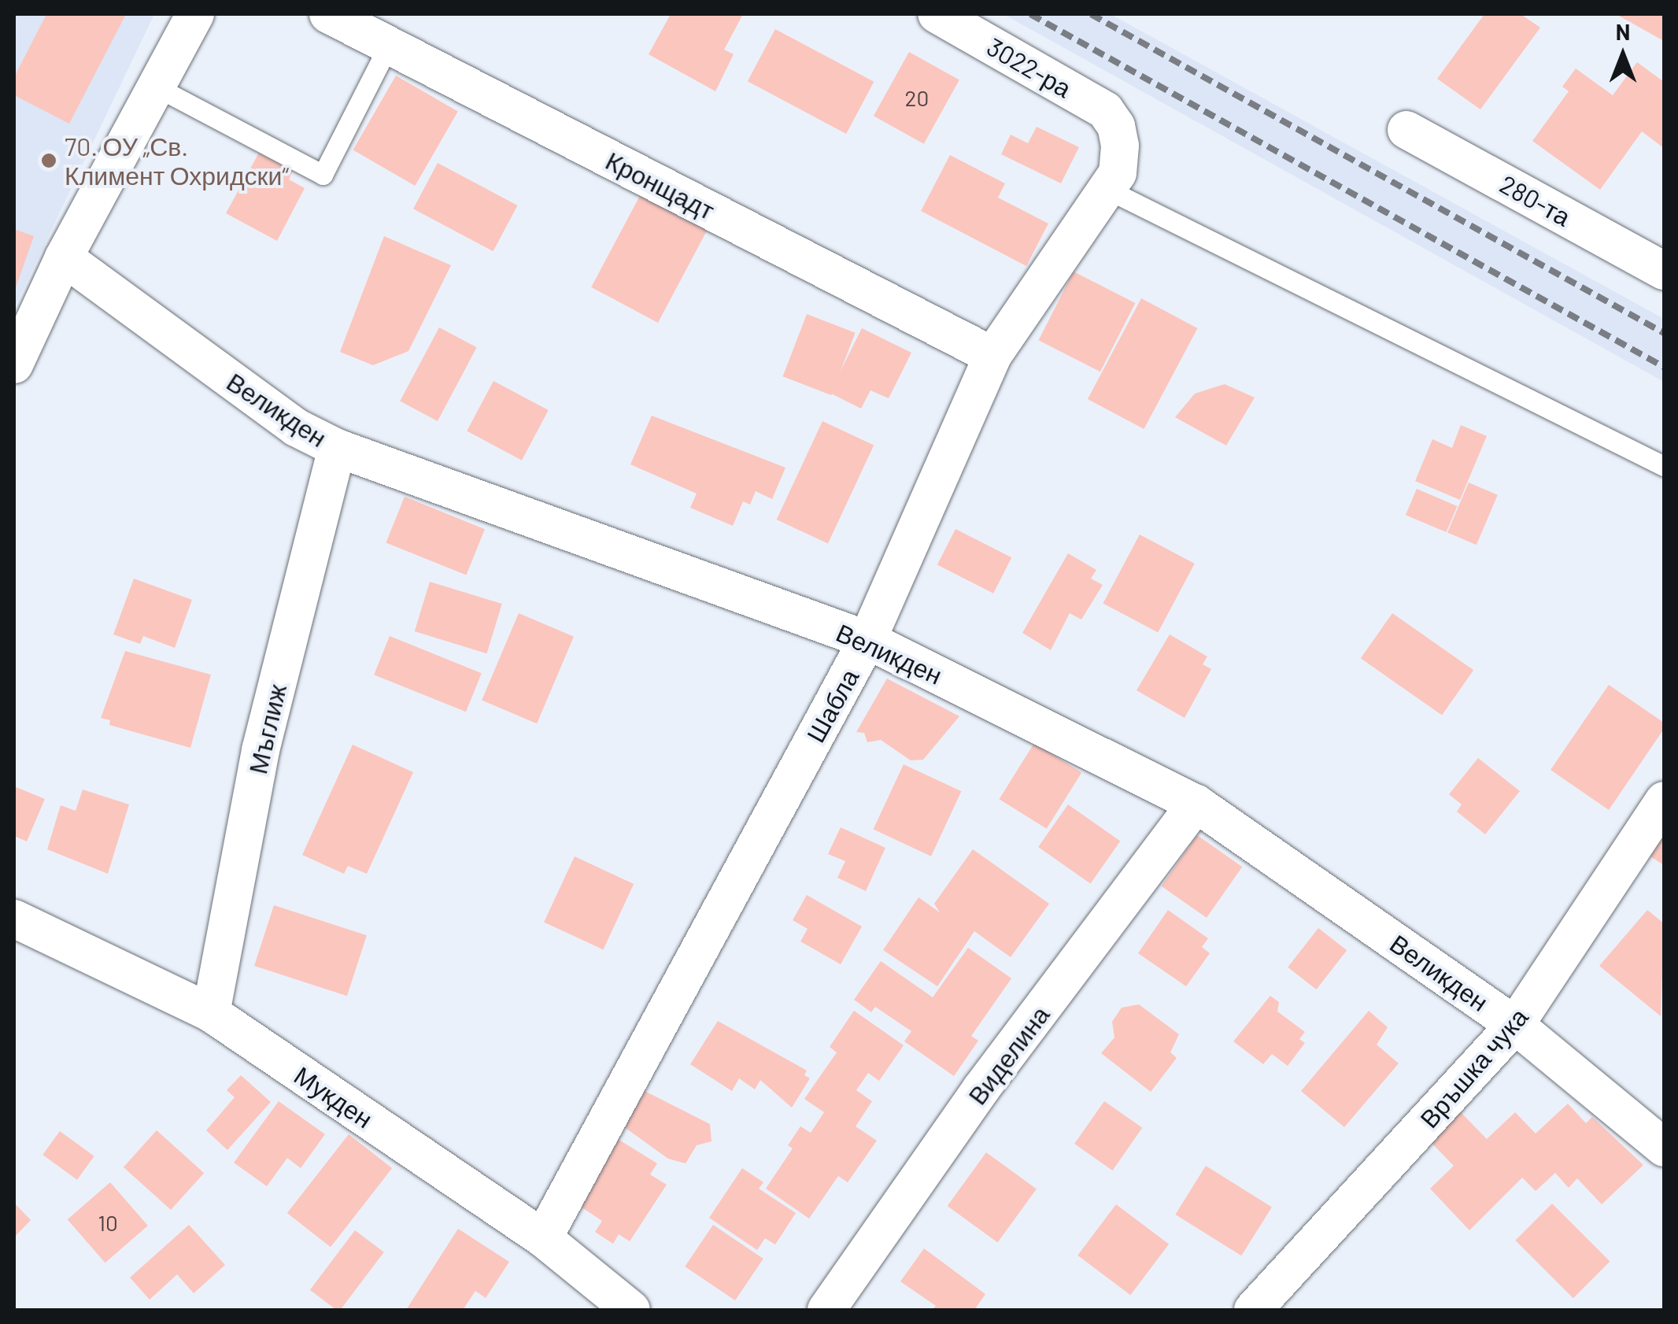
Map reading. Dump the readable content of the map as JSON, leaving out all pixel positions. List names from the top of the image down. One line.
{"streets":{"street":["3022-ра","Кронщадт","280-та","Великден","Шабла","Мъглиж","Виделина","Връшка чука","Мукден"]},"crossings":[["3022-ра","Шабла"],["Кронщадт","Шабла"],["Великден","Шабла"],["Великден","Мъглиж"],["Великден","Виделина"],["Великден","Връшка чука"],["Шабла","Мукден"],["Мъглиж","Мукден"]],"places":["70. ОУ „Св. Климент Охридски“"],"house_numbers":["20","10"],"north":"top"}
